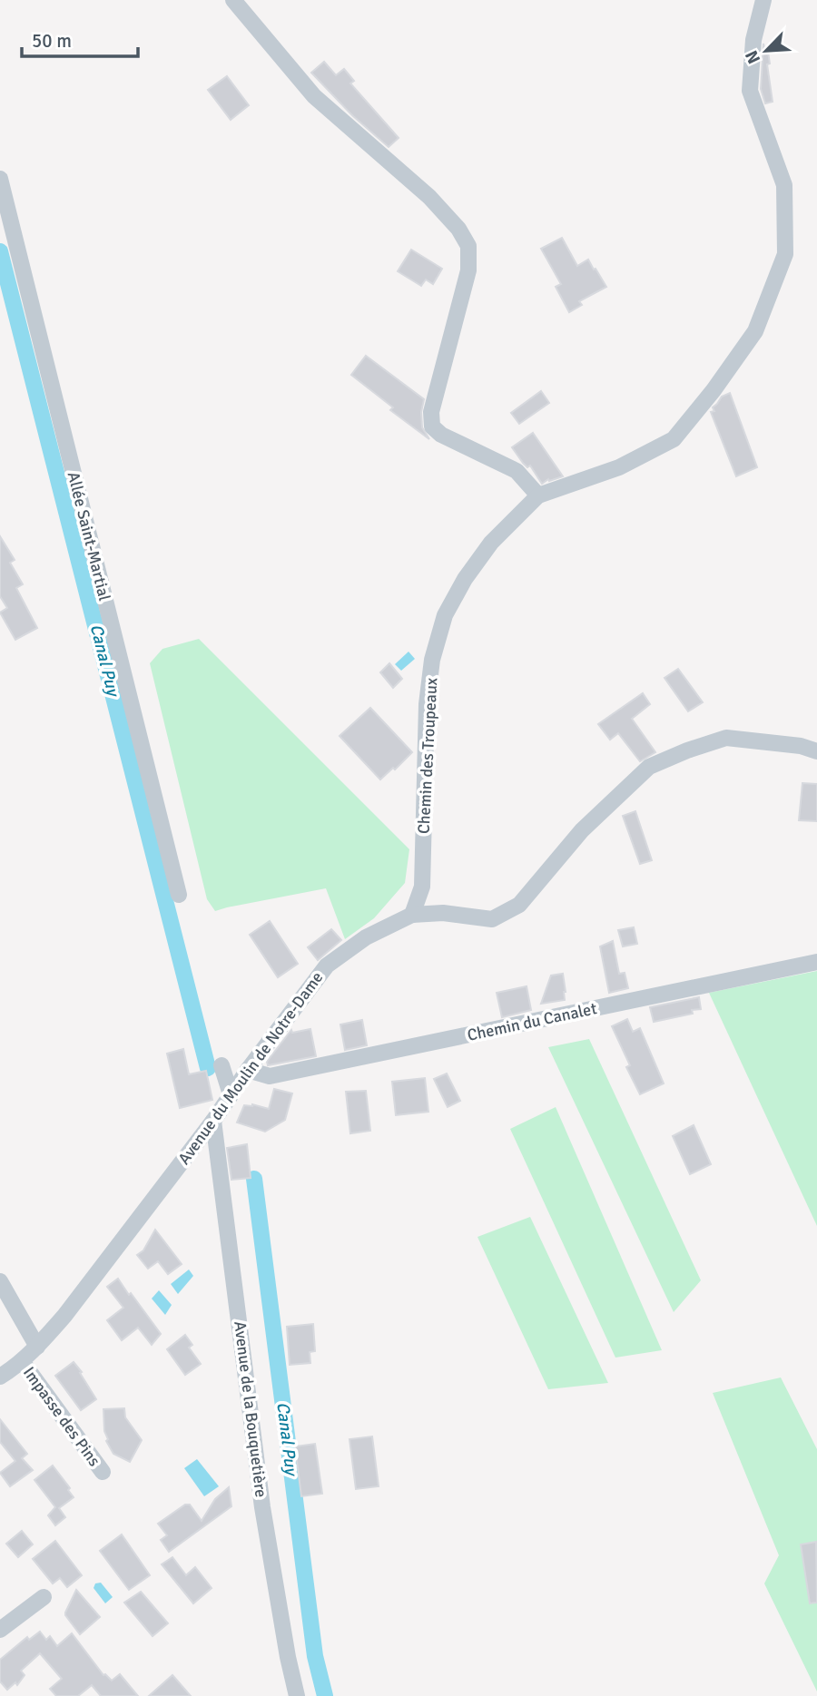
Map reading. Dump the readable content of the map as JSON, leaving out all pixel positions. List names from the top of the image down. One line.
{"streets":{"street":["Allée Saint-Martial","Chemin des Troupeaux","Chemin du Canalet","Avenue du Moulin de Notre-Dame","Avenue de la Bouquetière","Impasse des Pins"]},"crossings":[["Chemin des Troupeaux","Avenue du Moulin de Notre-Dame"],["Chemin du Canalet","Avenue du Moulin de Notre-Dame"],["Avenue du Moulin de Notre-Dame","Avenue de la Bouquetière"],["Avenue du Moulin de Notre-Dame","Impasse des Pins"]],"water":["Canal Puy"],"scale_bar":"50 m","north":"bottom left"}
